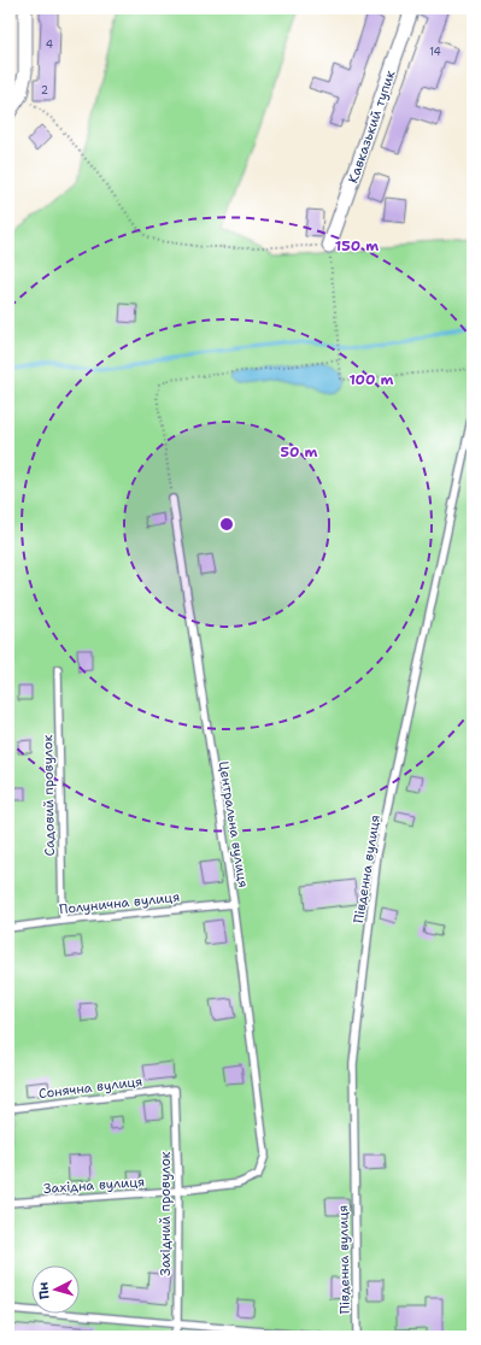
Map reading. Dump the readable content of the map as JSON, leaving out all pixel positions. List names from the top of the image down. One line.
{"streets":{"street":["Кавказький тупик"],"lane":["Садовий провулок","Центральна вулиця","Південна вулиця","Полунична вулиця","Сонячна вулиця","Західна вулиця","Західний провулок"]},"crossings":[["Садовий провулок","Полунична вулиця"],["Центральна вулиця","Полунична вулиця"],["Центральна вулиця","Західна вулиця"],["Сонячна вулиця","Західний провулок"],["Західна вулиця","Західний провулок"]],"house_numbers":["4","14","2"],"north":"left","rings":["150 m","100 m","50 m"]}
